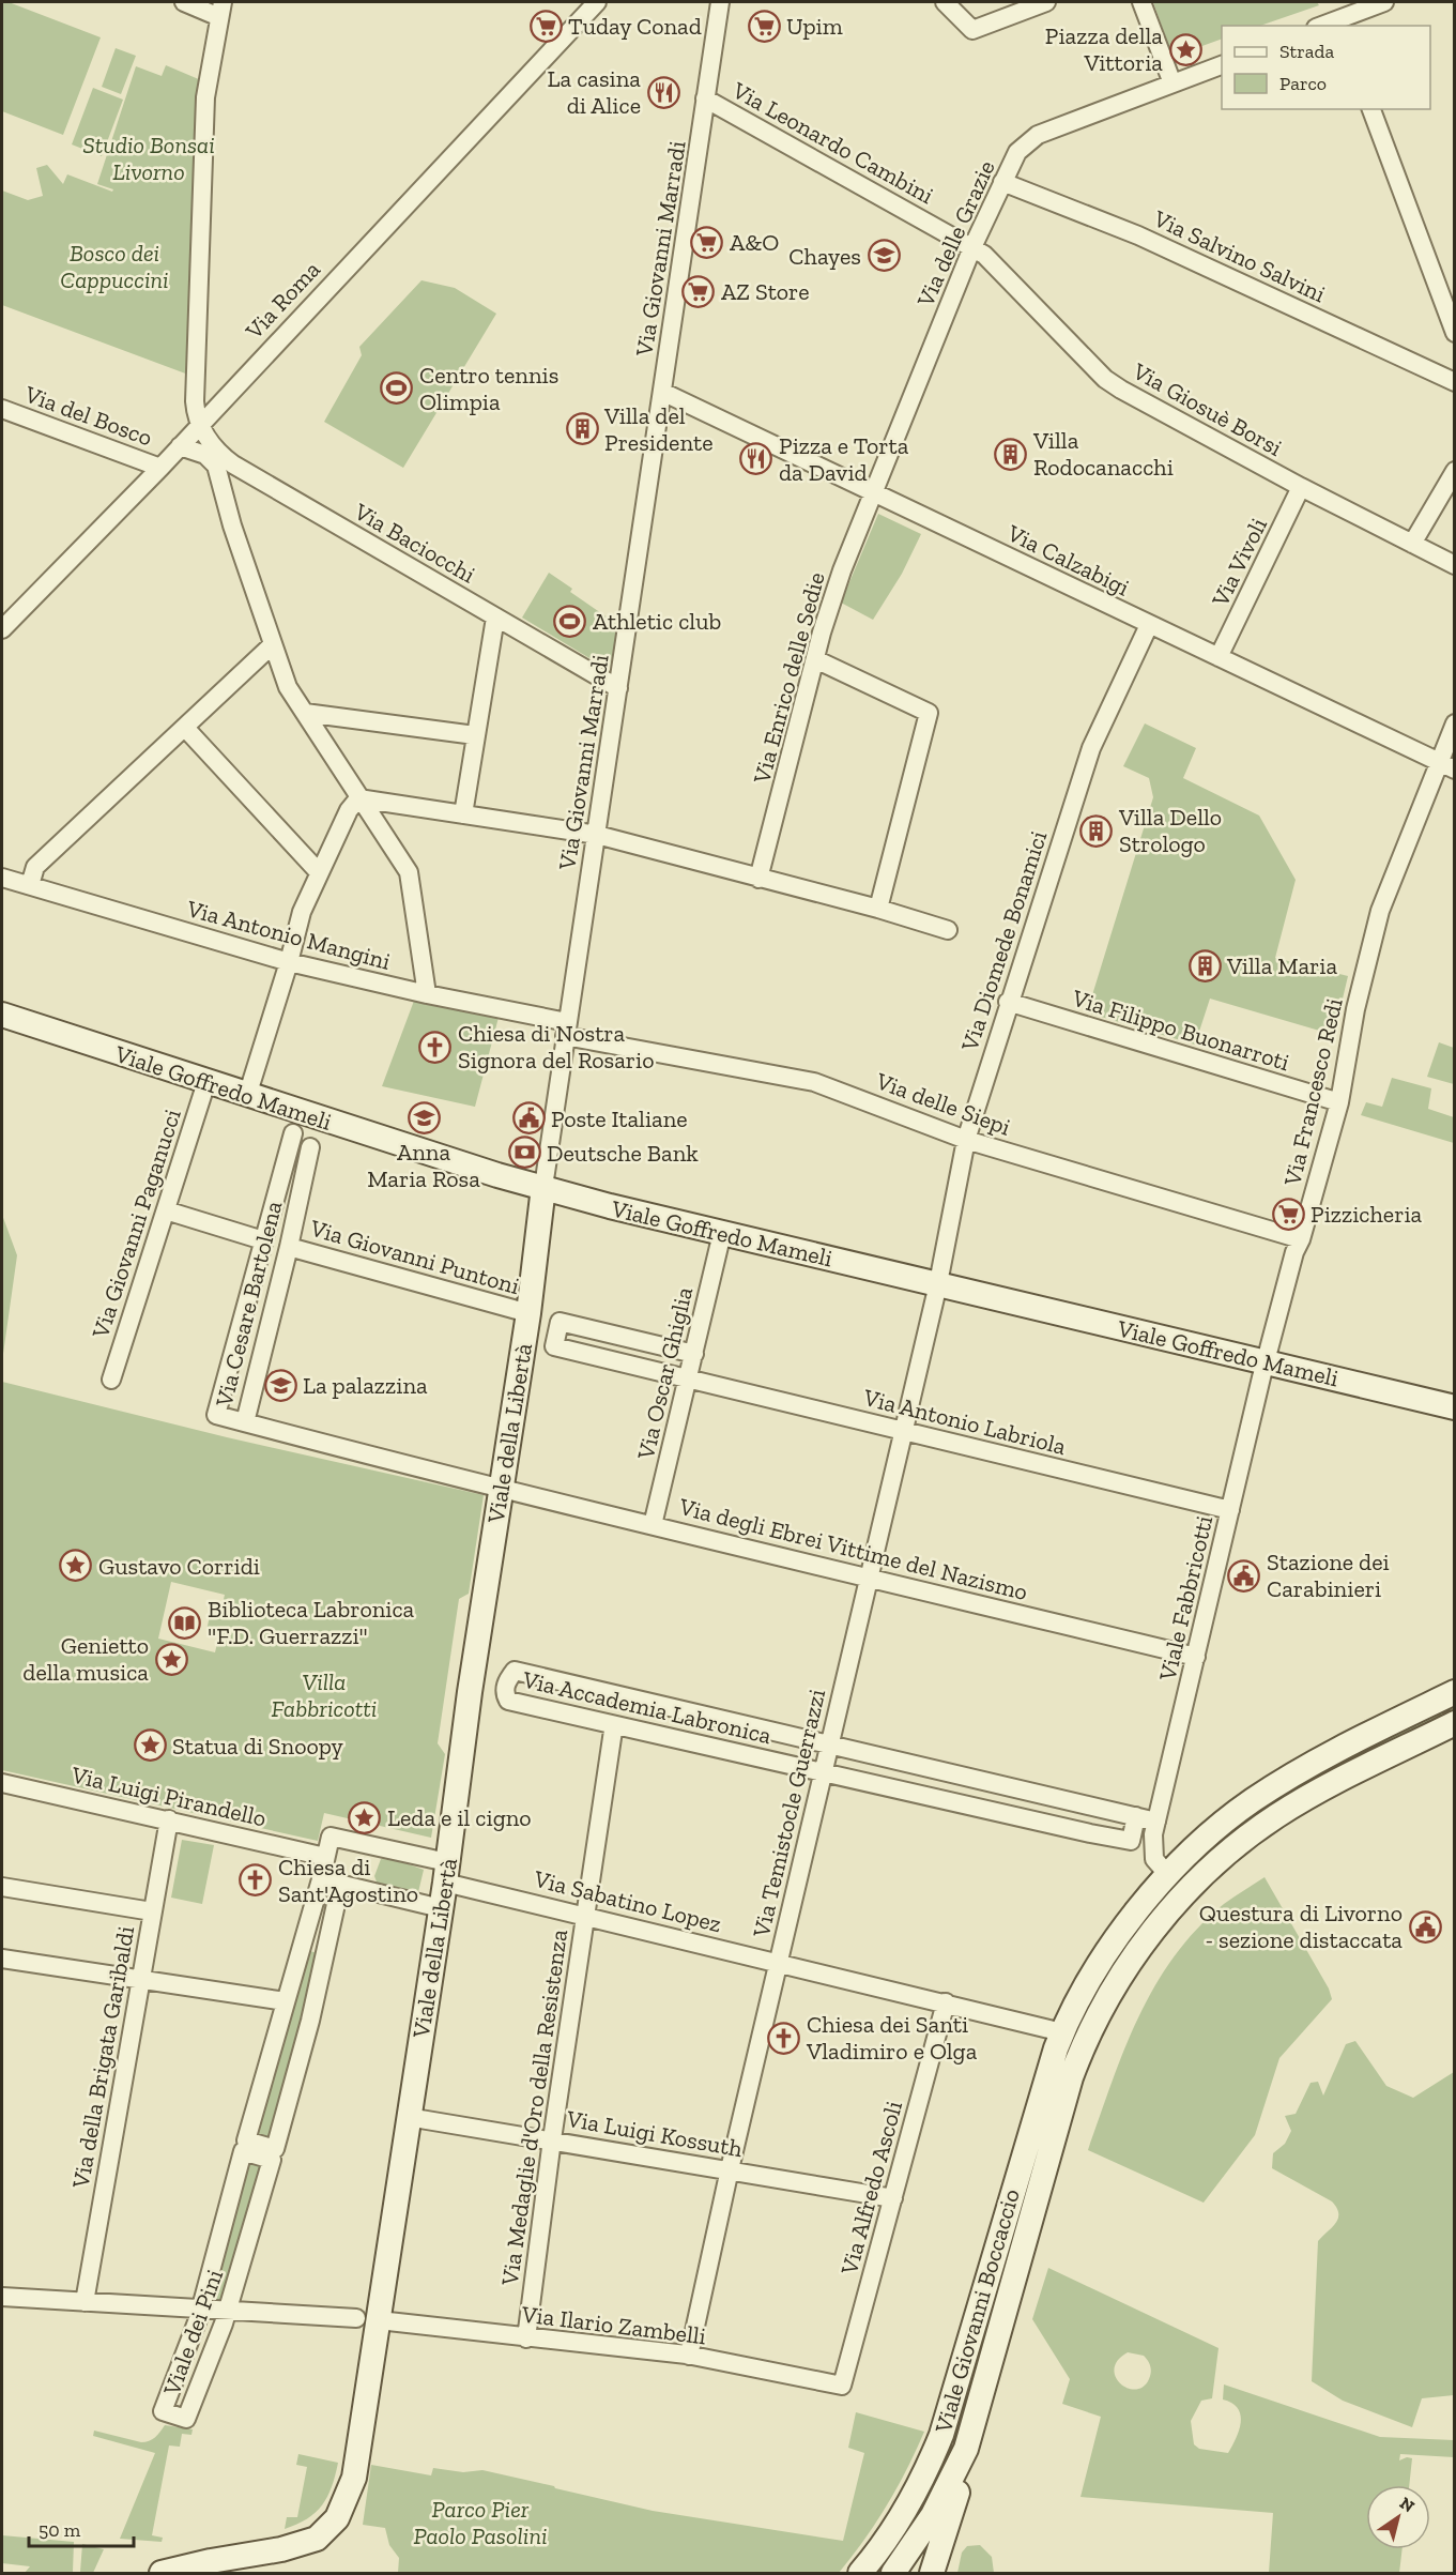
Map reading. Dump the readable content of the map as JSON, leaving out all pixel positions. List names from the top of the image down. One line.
{"streets":{"street":["Via Leonardo Cambini","Via delle Grazie","Via Giovanni Marradi","Via Salvino Salvini","Via Roma","Via Giosuè Borsi","Via del Bosco","Via Baciocchi","Via Calzabigi","Via Vivoli","Via Enrico delle Sedie","Via Antonio Mangini","Via Diomede Bonamici","Via Filippo Buonarroti","Viale Goffredo Mameli","Via Francesco Redi","Via delle Siepi","Via Giovanni Paganucci","Via Giovanni Puntoni","Via Cesare Bartolena","Via Oscar Ghiglia","Via Antonio Labriola","Viale della Libertà","Via degli Ebrei Vittime del Nazismo","Viale Fabbricotti","Via Accademia Labronica","Via Luigi Pirandello","Via Temistocle Guerrazzi","Via Sabatino Lopez","Via della Brigata Garibaldi","Via Medaglie d'Oro della Resistenza","Via Luigi Kossuth","Via Alfredo Ascoli","Viale Giovanni Boccaccio","Via Ilario Zambelli","Viale dei Pini"]},"crossings":[["Via Leonardo Cambini","Via delle Grazie"],["Via Leonardo Cambini","Via Giovanni Marradi"],["Via Leonardo Cambini","Via Giosuè Borsi"],["Via delle Grazie","Via Salvino Salvini"],["Via delle Grazie","Via Giosuè Borsi"],["Via delle Grazie","Via Calzabigi"],["Via delle Grazie","Via Enrico delle Sedie"],["Via Giovanni Marradi","Via Baciocchi"],["Via Giovanni Marradi","Via Calzabigi"],["Via Giovanni Marradi","Via Antonio Mangini"],["Via Giovanni Marradi","Viale Goffredo Mameli"],["Via Giovanni Marradi","Via delle Siepi"],["Via Giovanni Marradi","Viale della Libertà"],["Via Roma","Via del Bosco"],["Via Roma","Via Baciocchi"],["Via Giosuè Borsi","Via Vivoli"],["Via Calzabigi","Via Vivoli"],["Via Calzabigi","Via Enrico delle Sedie"],["Via Calzabigi","Via Diomede Bonamici"],["Via Calzabigi","Via Francesco Redi"],["Via Antonio Mangini","Via delle Siepi"],["Via Diomede Bonamici","Via Filippo Buonarroti"],["Via Diomede Bonamici","Viale Goffredo Mameli"],["Via Diomede Bonamici","Via delle Siepi"],["Via Diomede Bonamici","Via Temistocle Guerrazzi"],["Via Filippo Buonarroti","Via Francesco Redi"],["Viale Goffredo Mameli","Via Francesco Redi"],["Viale Goffredo Mameli","Via Giovanni Paganucci"],["Viale Goffredo Mameli","Via Oscar Ghiglia"],["Viale Goffredo Mameli","Viale della Libertà"],["Viale Goffredo Mameli","Viale Fabbricotti"],["Viale Goffredo Mameli","Via Temistocle Guerrazzi"],["Via Francesco Redi","Via delle Siepi"],["Via Francesco Redi","Viale Fabbricotti"],["Via Giovanni Puntoni","Via Cesare Bartolena"],["Via Giovanni Puntoni","Viale della Libertà"],["Via Cesare Bartolena","Via degli Ebrei Vittime del Nazismo"],["Via Oscar Ghiglia","Via Antonio Labriola"],["Via Oscar Ghiglia","Via degli Ebrei Vittime del Nazismo"],["Via Antonio Labriola","Viale Fabbricotti"],["Via Antonio Labriola","Via Temistocle Guerrazzi"],["Viale della Libertà","Via degli Ebrei Vittime del Nazismo"],["Viale della Libertà","Via Sabatino Lopez"],["Viale della Libertà","Via Luigi Kossuth"],["Viale della Libertà","Via Ilario Zambelli"],["Via degli Ebrei Vittime del Nazismo","Viale Fabbricotti"],["Via degli Ebrei Vittime del Nazismo","Via Temistocle Guerrazzi"],["Viale Fabbricotti","Via Accademia Labronica"],["Via Accademia Labronica","Via Temistocle Guerrazzi"],["Via Luigi Pirandello","Via Sabatino Lopez"],["Via Luigi Pirandello","Via della Brigata Garibaldi"],["Via Luigi Pirandello","Viale dei Pini"],["Via Temistocle Guerrazzi","Via Sabatino Lopez"],["Via Temistocle Guerrazzi","Via Luigi Kossuth"],["Via Temistocle Guerrazzi","Via Ilario Zambelli"],["Via Sabatino Lopez","Via Medaglie d'Oro della Resistenza"],["Via Sabatino Lopez","Via Alfredo Ascoli"],["Via Sabatino Lopez","Viale Giovanni Boccaccio"],["Via Sabatino Lopez","Viale dei Pini"],["Via della Brigata Garibaldi","Via Ilario Zambelli"],["Via Medaglie d'Oro della Resistenza","Via Luigi Kossuth"],["Via Medaglie d'Oro della Resistenza","Via Ilario Zambelli"],["Via Luigi Kossuth","Via Alfredo Ascoli"],["Via Alfredo Ascoli","Via Ilario Zambelli"],["Via Ilario Zambelli","Viale dei Pini"]],"parks":["Studio Bonsai Livorno","Bosco dei Cappuccini","Villa Fabbricotti","Parco Pier Paolo Pasolini"],"places":{"supermarket":["Tuday Conad","Upim","A&O","AZ Store","Pizzicheria"],"place":["Piazza della Vittoria","Gustavo Corridi","Genietto della musica","Statua di Snoopy","Leda e il cigno"],"restaurant":["La casina di Alice","Pizza e Torta da David"],"school or university":["Chayes","Anna Maria Rosa","La palazzina"],"sports":["Centro tennis Olimpia","Athletic club"],"building":["Villa del Presidente","Villa Rodocanacchi","Villa Dello Strologo","Villa Maria"],"church":["Chiesa di Nostra Signora del Rosario","Chiesa di Sant'Agostino","Chiesa dei Santi Vladimiro e Olga"],"public building":["Poste Italiane","Stazione dei Carabinieri","Questura di Livorno - sezione distaccata"],"bank":["Deutsche Bank"],"library":["Biblioteca Labronica \"F.D. Guerrazzi\""]},"legend":["Strada","Parco"],"scale_bar":"50 m","north":"top right"}
